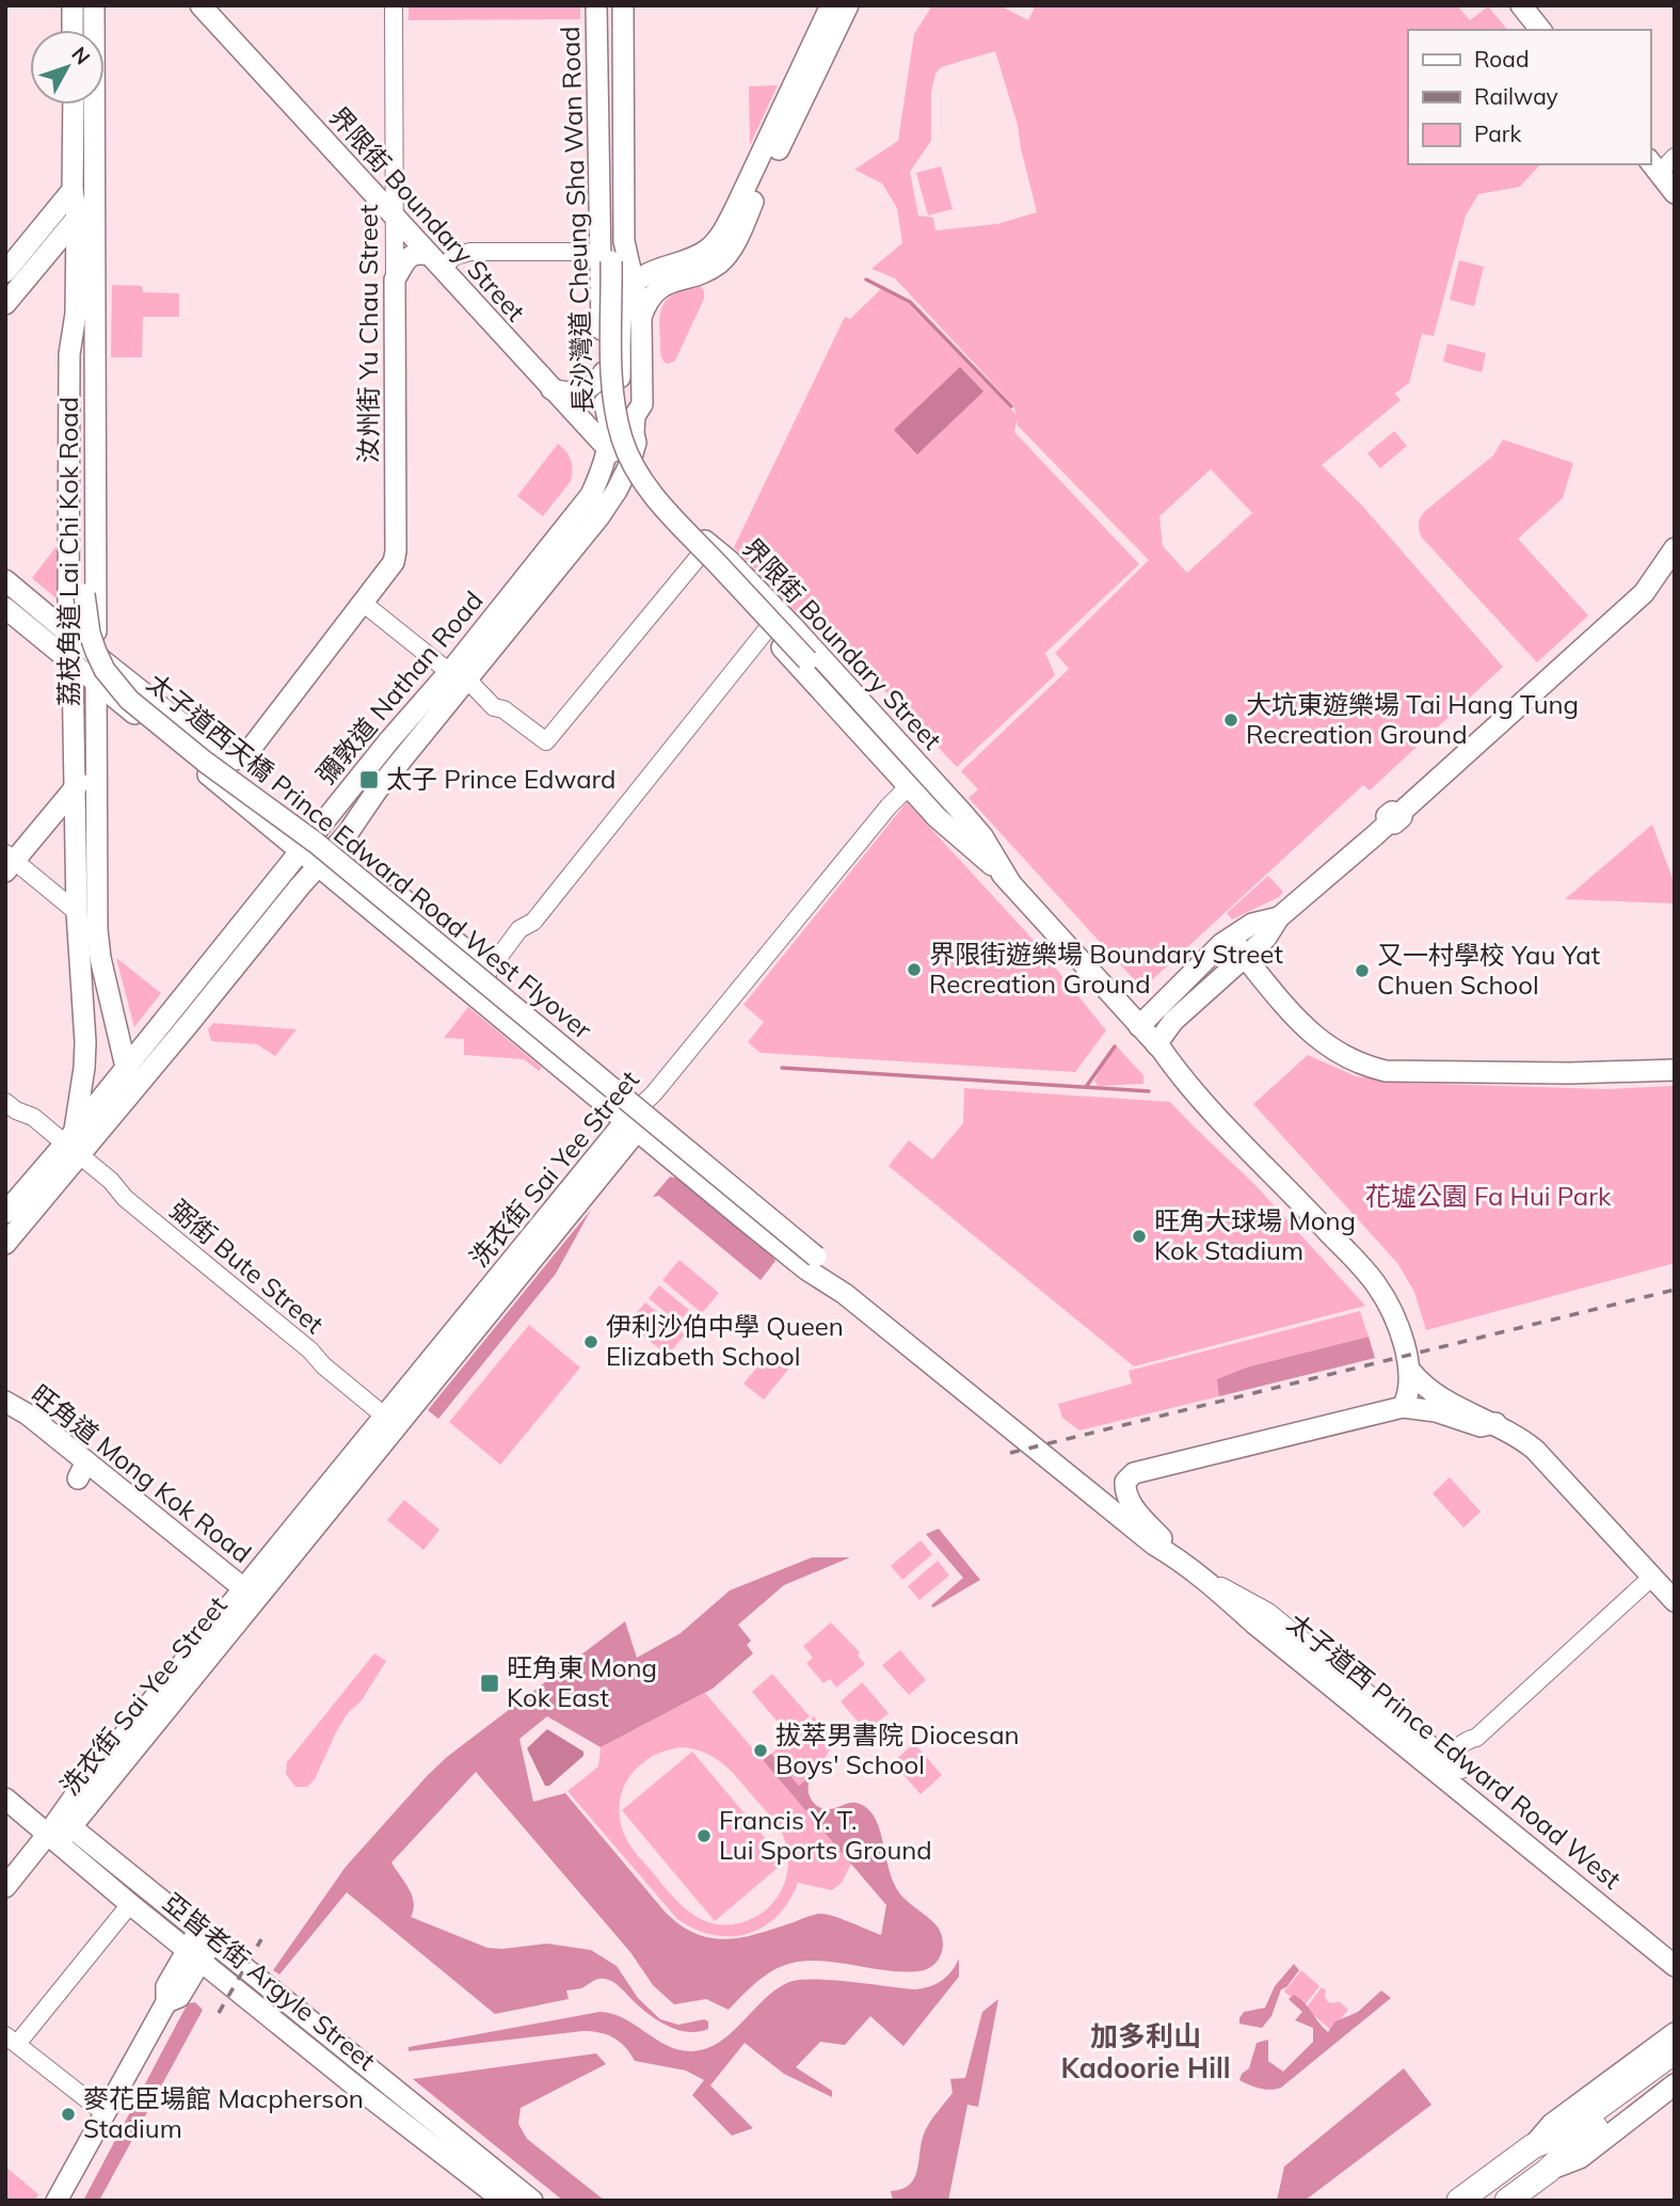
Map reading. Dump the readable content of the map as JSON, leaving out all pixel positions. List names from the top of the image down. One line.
{"streets":{"main road":["界限街 Boundary Street","長沙灣道 Cheung Sha Wan Road","汝州街 Yu Chau Street","荔枝角道 Lai Chi Kok Road","彌敦道 Nathan Road","太子道西天橋 Prince Edward Road West Flyover","洗衣街 Sai Yee Street","旺角道 Mong Kok Road","太子道西 Prince Edward Road West","亞皆老街 Argyle Street"],"street":["弼街 Bute Street"]},"crossings":[["界限街 Boundary Street","長沙灣道 Cheung Sha Wan Road"],["界限街 Boundary Street","汝州街 Yu Chau Street"],["界限街 Boundary Street","彌敦道 Nathan Road"],["界限街 Boundary Street","洗衣街 Sai Yee Street"],["界限街 Boundary Street","太子道西 Prince Edward Road West"],["長沙灣道 Cheung Sha Wan Road","彌敦道 Nathan Road"],["荔枝角道 Lai Chi Kok Road","彌敦道 Nathan Road"],["荔枝角道 Lai Chi Kok Road","太子道西天橋 Prince Edward Road West Flyover"],["荔枝角道 Lai Chi Kok Road","弼街 Bute Street"],["荔枝角道 Lai Chi Kok Road","太子道西 Prince Edward Road West"],["彌敦道 Nathan Road","弼街 Bute Street"],["彌敦道 Nathan Road","太子道西 Prince Edward Road West"],["太子道西天橋 Prince Edward Road West Flyover","太子道西 Prince Edward Road West"],["洗衣街 Sai Yee Street","弼街 Bute Street"],["洗衣街 Sai Yee Street","旺角道 Mong Kok Road"],["洗衣街 Sai Yee Street","太子道西 Prince Edward Road West"],["洗衣街 Sai Yee Street","亞皆老街 Argyle Street"]],"districts":["加多利山 Kadoorie Hill"],"parks":["花墟公園 Fa Hui Park"],"places":{"other":["大坑東遊樂場 Tai Hang Tung Recreation Ground","界限街遊樂場 Boundary Street Recreation Ground","又一村學校 Yau Yat Chuen School","旺角大球場 Mong Kok Stadium","伊利沙伯中學 Queen Elizabeth School","拔萃男書院 Diocesan Boys' School","Francis Y. T. Lui Sports Ground","麥花臣場館 Macpherson Stadium"],"transit":["太子 Prince Edward","旺角東 Mong Kok East"]},"legend":["Road","Railway","Park"],"north":"top right"}
